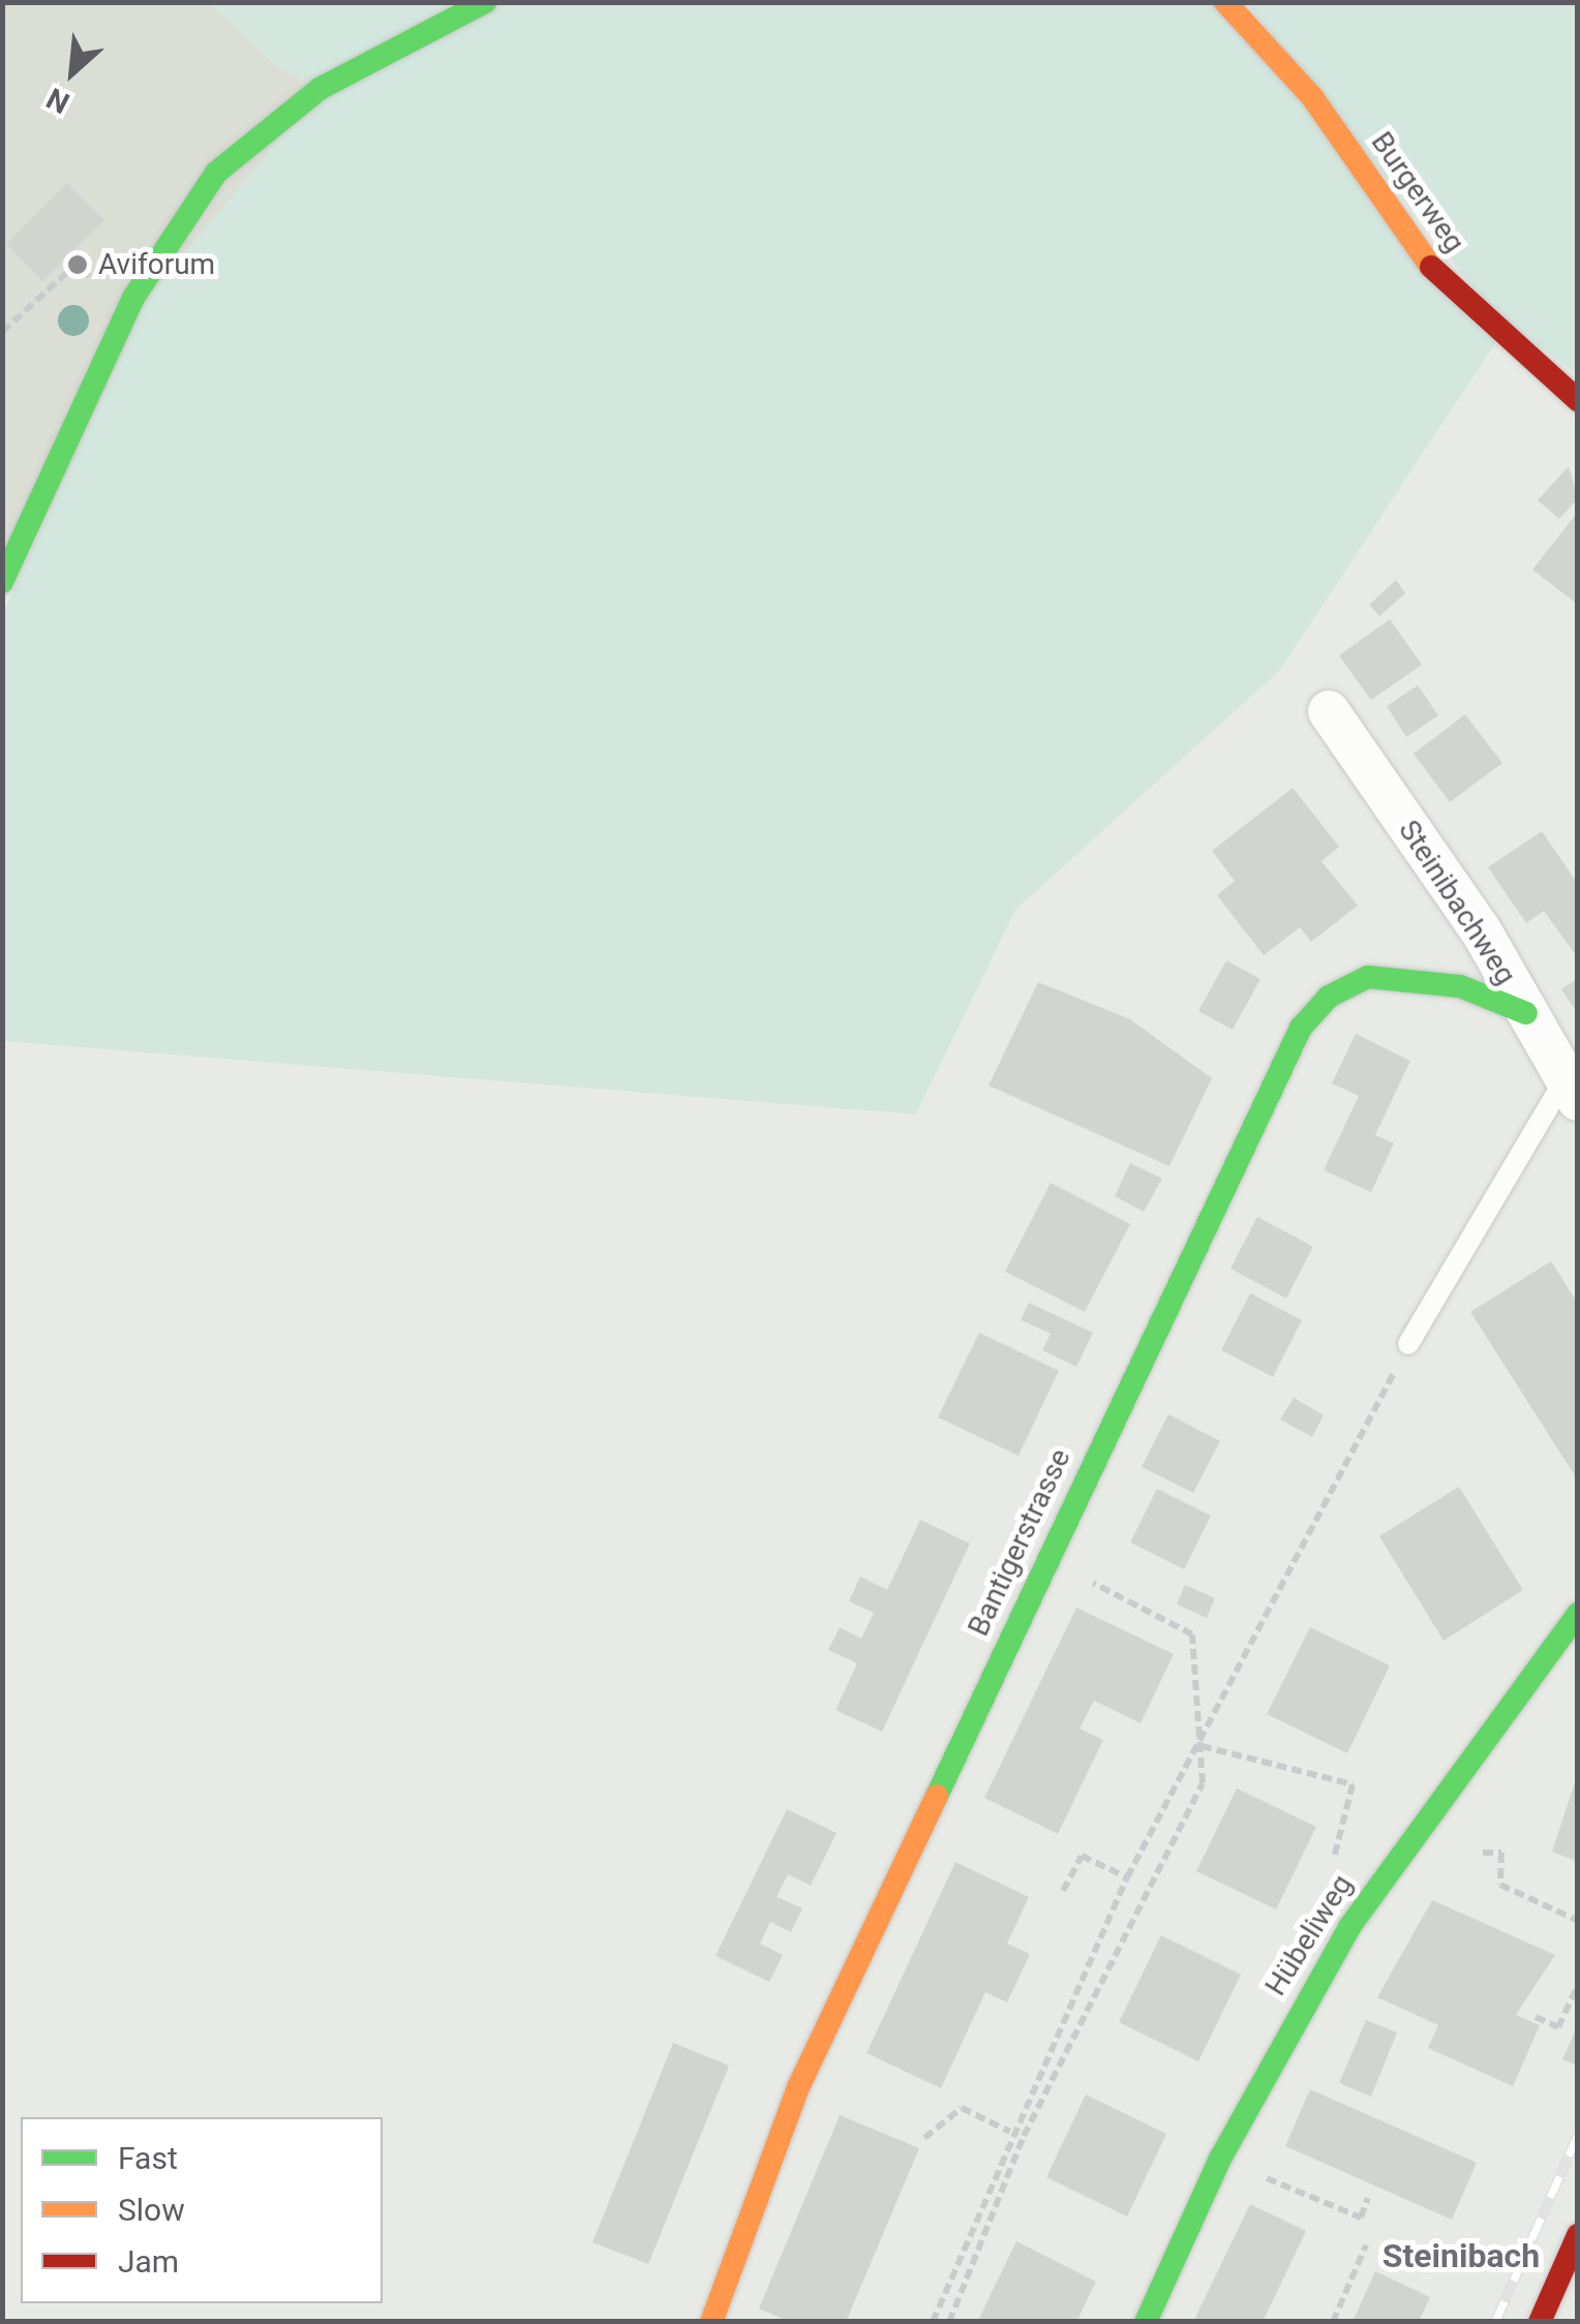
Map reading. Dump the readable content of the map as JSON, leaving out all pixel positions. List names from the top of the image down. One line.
{"streets":{"street":["Burgerweg","Steinibachweg","Bantigerstrasse","Hübeliweg"]},"crossings":[["Steinibachweg","Bantigerstrasse"]],"districts":["Steinibach"],"places":["Aviforum"],"legend":["Fast","Slow","Jam"],"north":"bottom left"}
